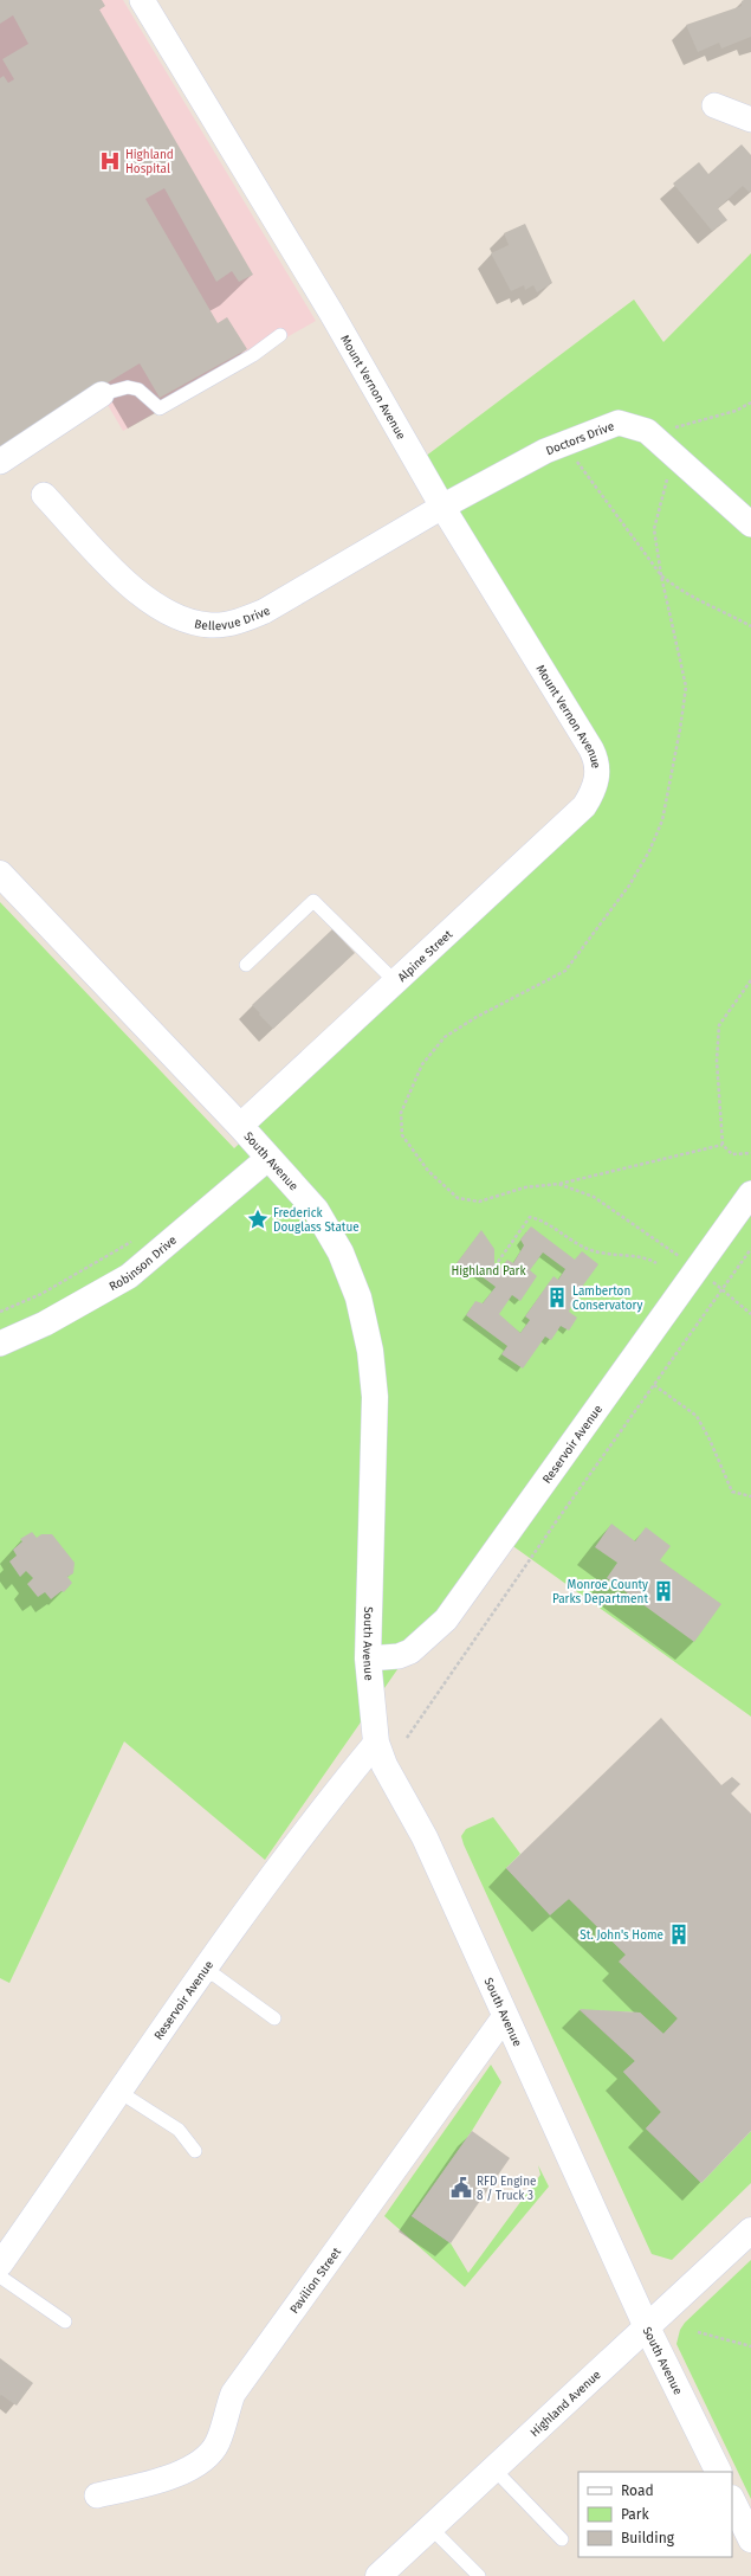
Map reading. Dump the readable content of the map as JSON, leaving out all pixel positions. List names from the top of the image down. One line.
{"streets":{"main road":["South Avenue","Highland Avenue"],"street":["Mount Vernon Avenue","Doctors Drive","Bellevue Drive","Alpine Street","Robinson Drive","Reservoir Avenue","Pavilion Street"]},"crossings":[["Mount Vernon Avenue","Doctors Drive"],["Mount Vernon Avenue","Bellevue Drive"],["Mount Vernon Avenue","Alpine Street"],["Doctors Drive","Bellevue Drive"],["Alpine Street","South Avenue"],["South Avenue","Robinson Drive"],["South Avenue","Reservoir Avenue"],["South Avenue","Pavilion Street"],["South Avenue","Highland Avenue"]],"parks":["Highland Park"],"places":{"hospital":["Highland Hospital"],"place":["Frederick Douglass Statue"],"building":["Lamberton Conservatory","Monroe County Parks Department","St. John's Home"],"public building":["RFD Engine 8 / Truck 3"]},"legend":["Road","Park","Building"]}
